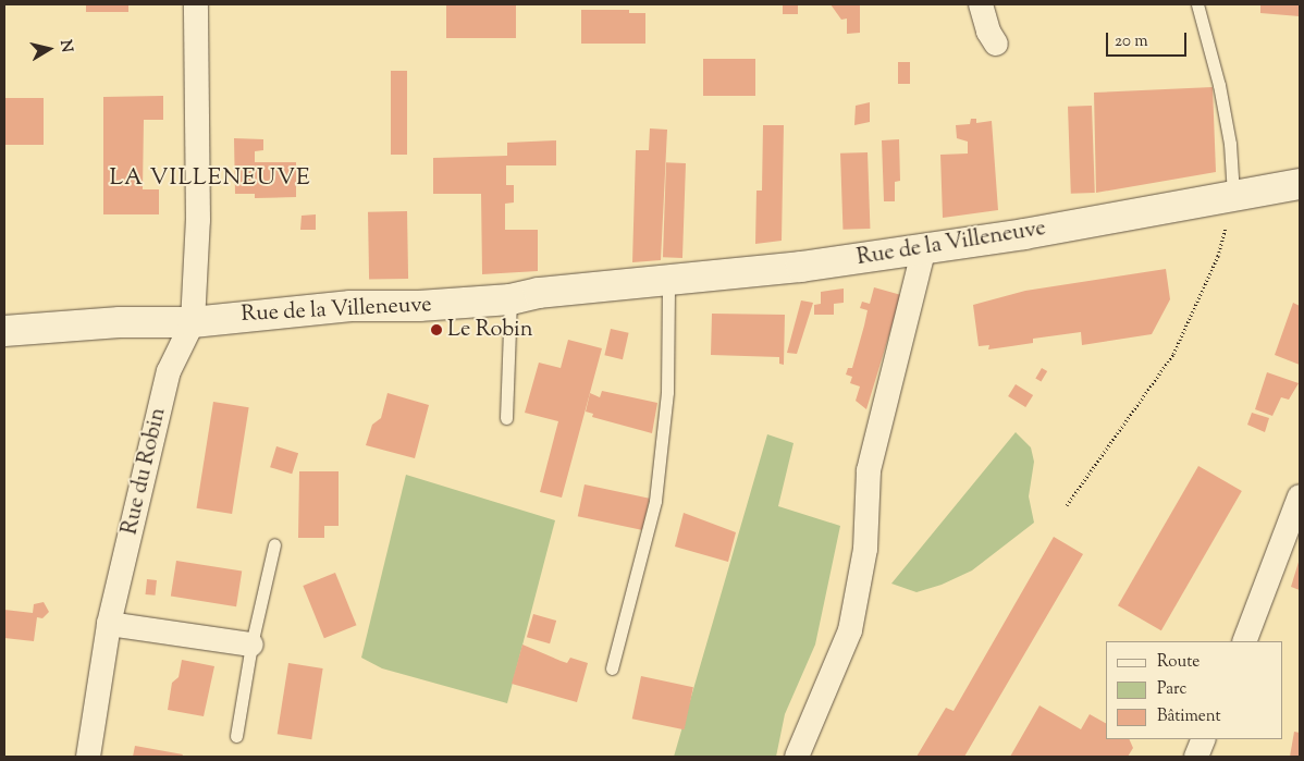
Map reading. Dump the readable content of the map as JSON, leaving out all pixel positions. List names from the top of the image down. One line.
{"streets":{"main road":["Rue de la Villeneuve"],"street":["Rue du Robin"]},"crossings":[["Rue de la Villeneuve","Rue du Robin"]],"districts":["LA VILLENEUVE"],"places":["Le Robin"],"legend":["Route","Parc","Bâtiment"],"scale_bar":"20 m","north":"right"}
